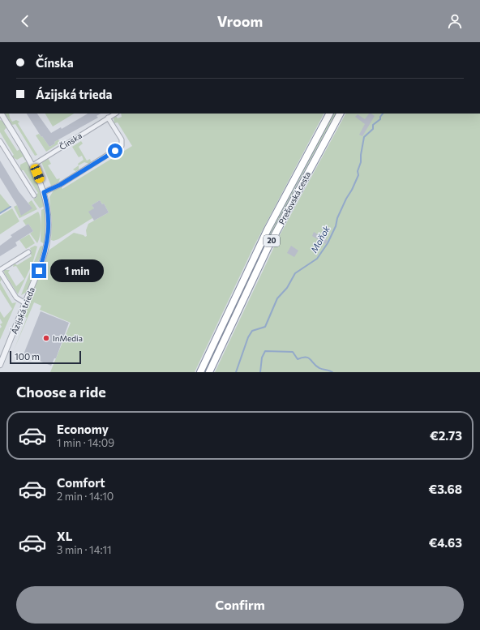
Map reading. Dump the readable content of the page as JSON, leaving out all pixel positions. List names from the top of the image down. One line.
{"streets":{"highway":["Prešovská cesta","20"],"street":["Čínska","Ázijská trieda"]},"crossings":[["Čínska","Ázijská trieda"]],"water":["Moňok"],"places":["InMedia"],"scale_bar":"100 m","page":{"header":"Vroom","banner":["Čínska","Ázijská trieda"],"bubble":"1 min","scale":"100 m","heading":"Choose a ride","list":[{"name":"Economy","note":"1 min · 14:09","value":"€2.73"},{"name":"Comfort","note":"2 min · 14:10","value":"€3.68"},{"name":"XL","note":"3 min · 14:11","value":"€4.63"}],"buttons":"Confirm"}}
